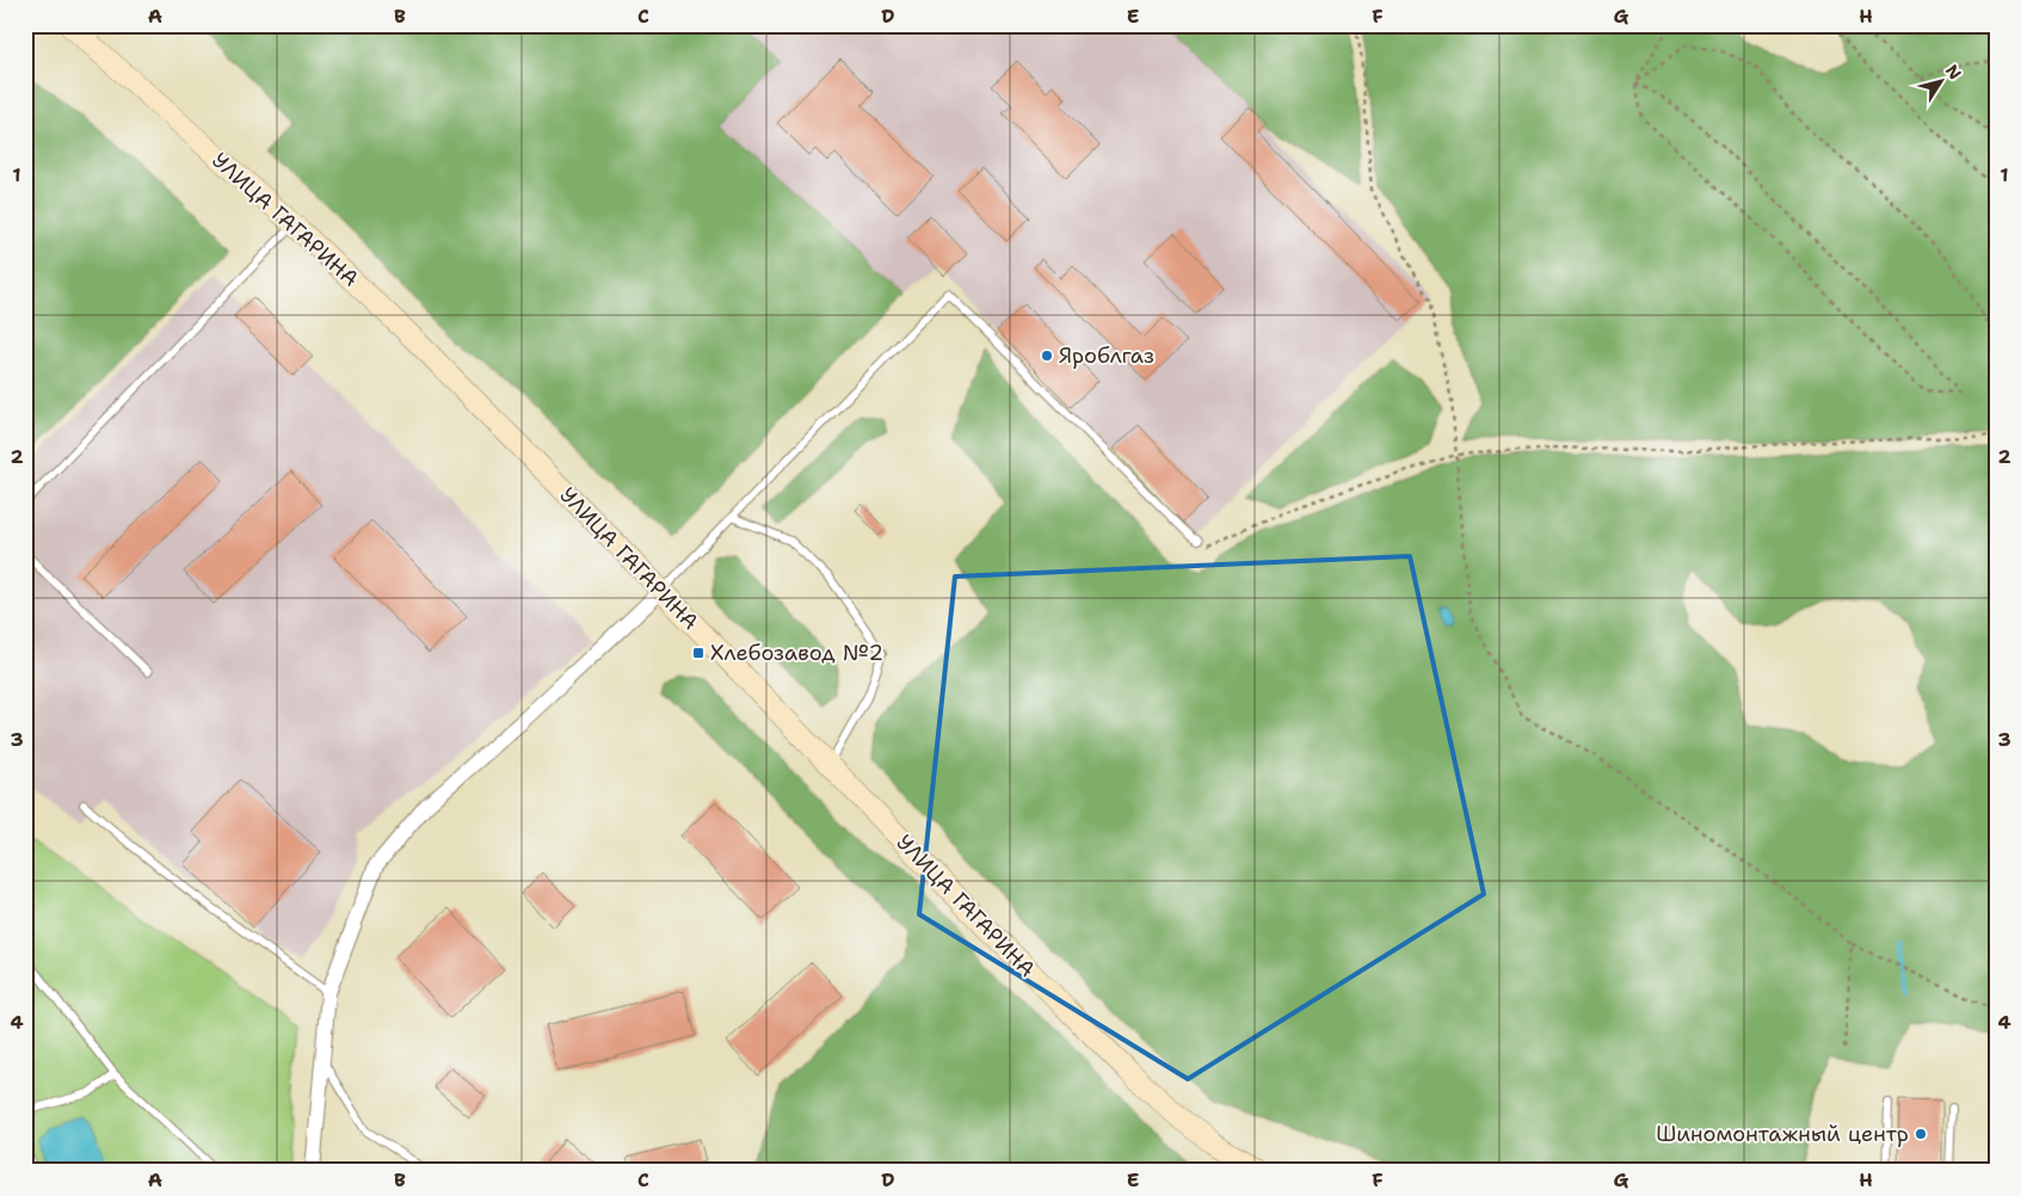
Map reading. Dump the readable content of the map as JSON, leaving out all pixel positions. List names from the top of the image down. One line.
{"streets":{"main road":["УЛИЦА ГАГАРИНА"]},"places":{"other":["Яроблгаз","Шиномонтажный центр"],"transit":["Хлебозавод №2"]},"north":"top right","grid":{"columns":["A","B","C","D","E","F","G","H"],"rows":["1","2","3","4"]}}
